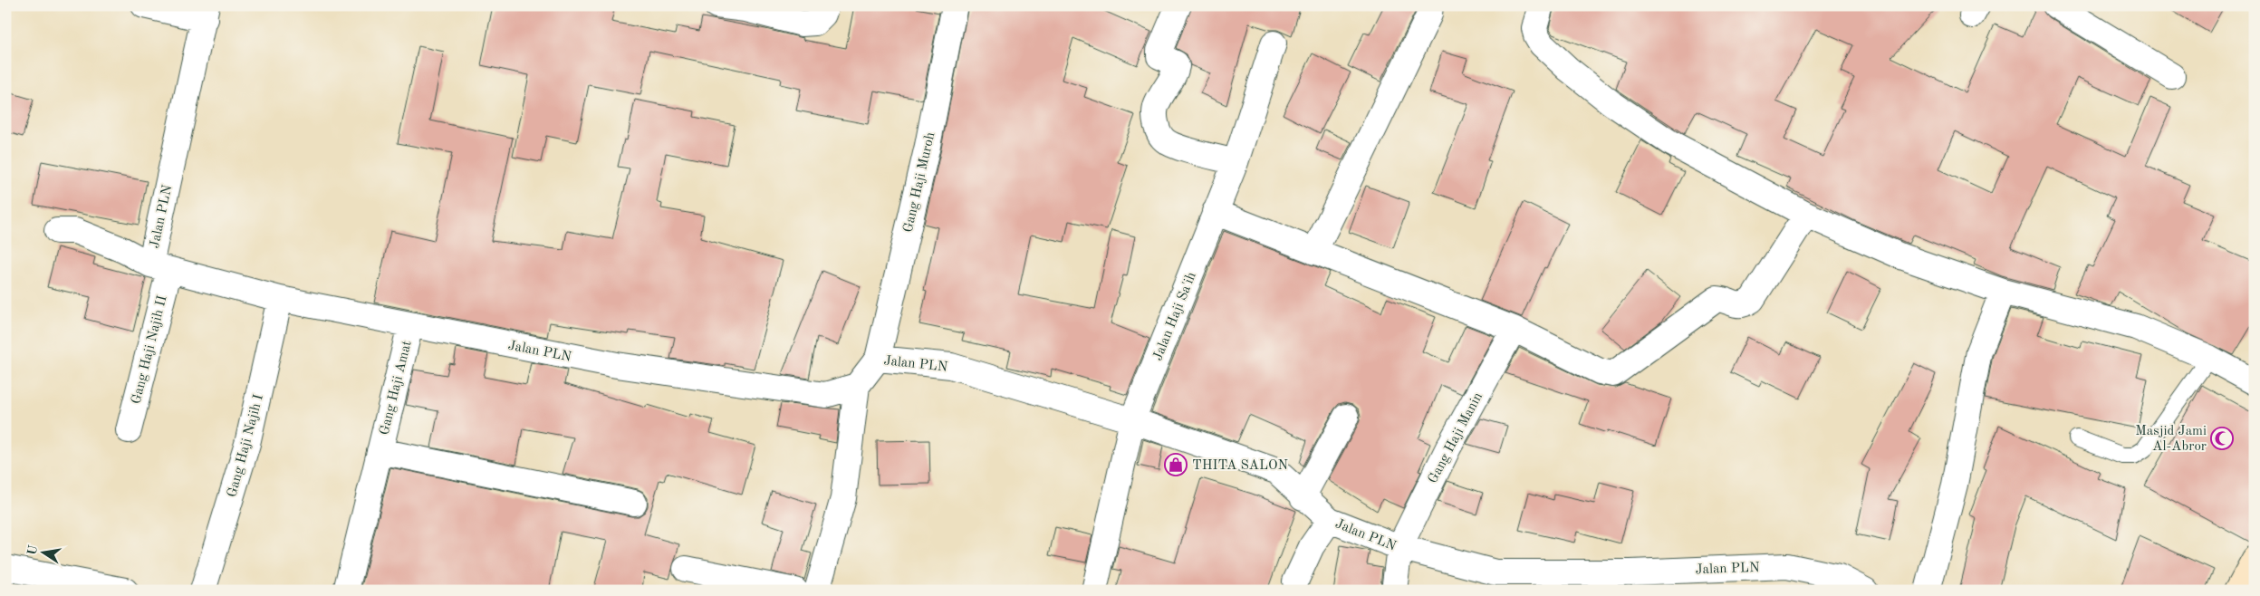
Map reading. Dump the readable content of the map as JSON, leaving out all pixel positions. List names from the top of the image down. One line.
{"streets":{"street":["Gang Haji Muroh","Jalan PLN","Jalan Haji Sa'ih","Gang Haji Najih II","Gang Haji Amat","Gang Haji Manin","Gang Haji Najih I"]},"crossings":[["Gang Haji Muroh","Jalan PLN"],["Jalan PLN","Jalan Haji Sa'ih"],["Jalan PLN","Gang Haji Najih II"],["Jalan PLN","Gang Haji Amat"],["Jalan PLN","Gang Haji Manin"],["Jalan PLN","Gang Haji Najih I"]],"places":{"mosque":["Masjid Jami Al-Abror"],"shop":["THITA SALON"]},"north":"left"}
